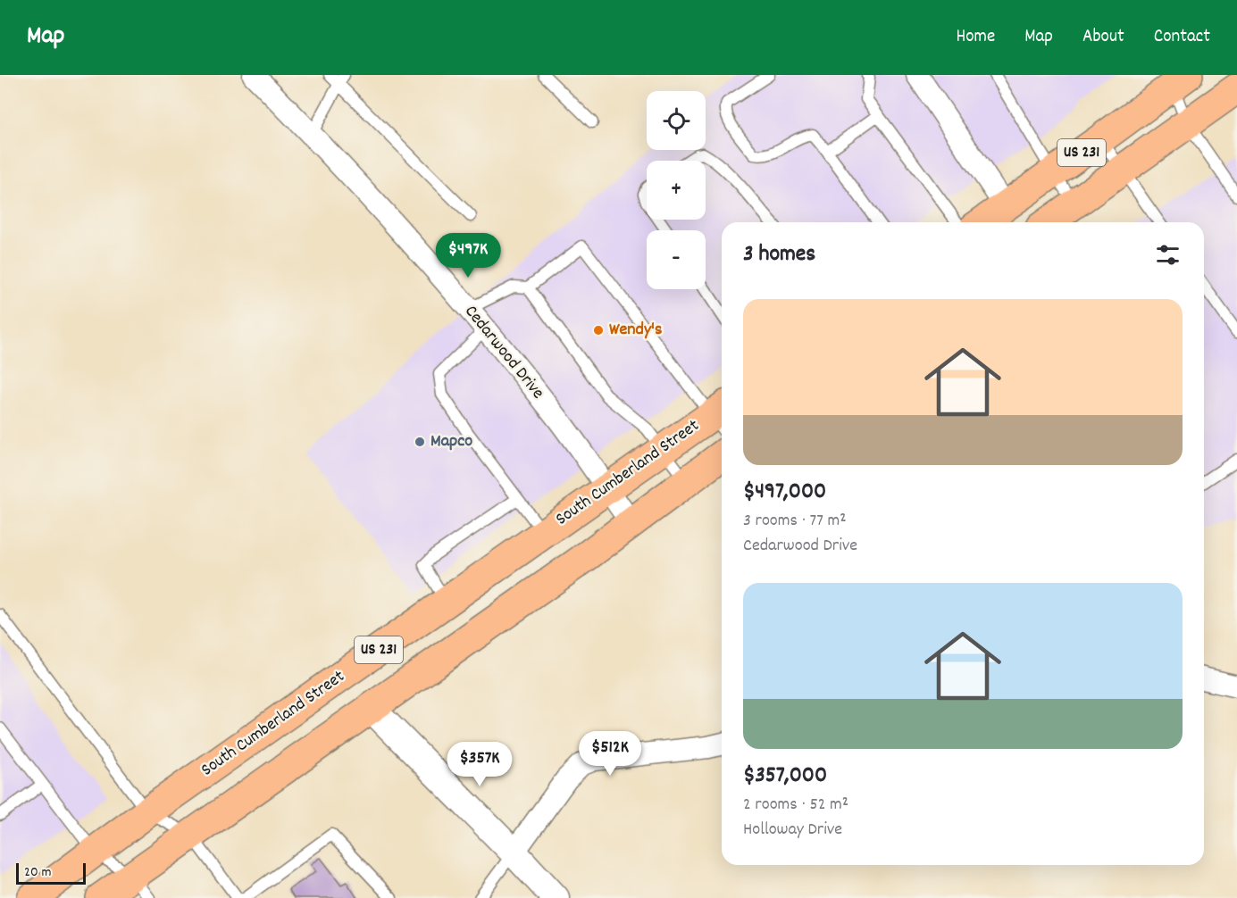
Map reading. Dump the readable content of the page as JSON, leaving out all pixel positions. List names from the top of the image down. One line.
{"streets":{"main road":["US 231","South Cumberland Street"],"street":["Cedarwood Drive"]},"crossings":[["US 231","Cedarwood Drive"],["Cedarwood Drive","South Cumberland Street"]],"places":["Wendy's","Mapco"],"scale_bar":"20 m","page":{"header":"Map","nav":["Home","Map","About","Contact"],"map_buttons":["+","−"],"heading":"3 homes","price":["$497K","$512K","$357K"],"list":[{"name":"$497,000","note":"3 rooms · 77 m² · Cedarwood Drive"},{"name":"$357,000","note":"2 rooms · 52 m² · Holloway Drive"}],"scale":"20 m"}}
